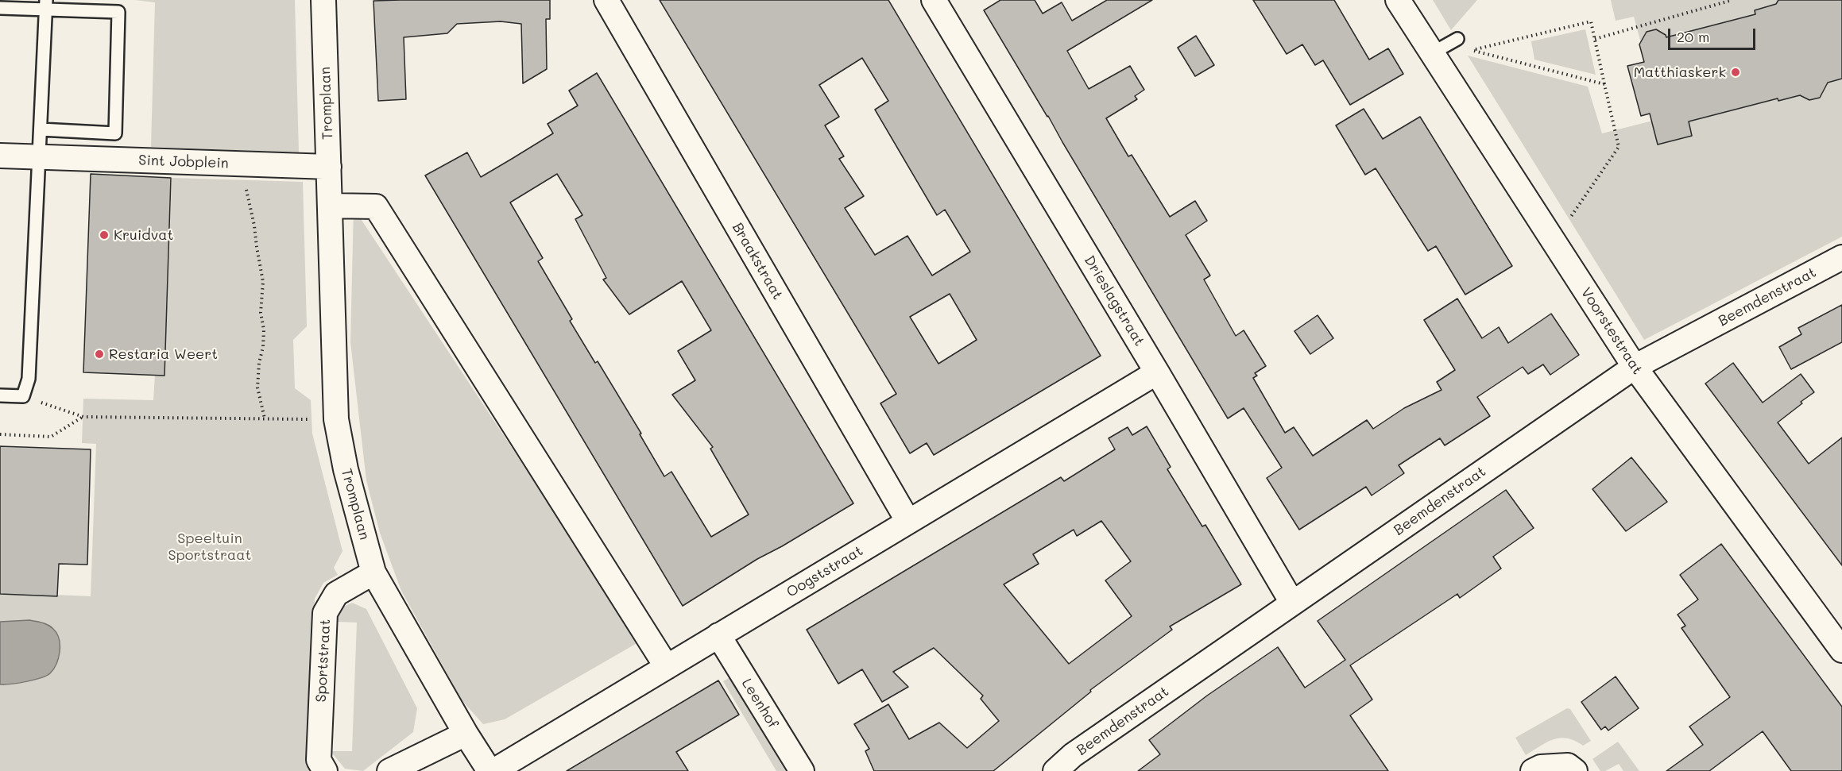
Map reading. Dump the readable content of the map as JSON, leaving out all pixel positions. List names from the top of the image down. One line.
{"streets":{"street":["Tromplaan","Sint Jobplein","Braakstraat","Beemdenstraat","Drieslagstraat","Voorstestraat","Oogststraat","Sportstraat","Leenhof"]},"crossings":[["Tromplaan","Sint Jobplein"],["Tromplaan","Sportstraat"],["Braakstraat","Oogststraat"],["Beemdenstraat","Drieslagstraat"],["Beemdenstraat","Voorstestraat"],["Drieslagstraat","Oogststraat"],["Oogststraat","Leenhof"]],"parks":["Speeltuin Sportstraat"],"places":["Matthiaskerk","Kruidvat","Restaria Weert"],"scale_bar":"20 m"}
